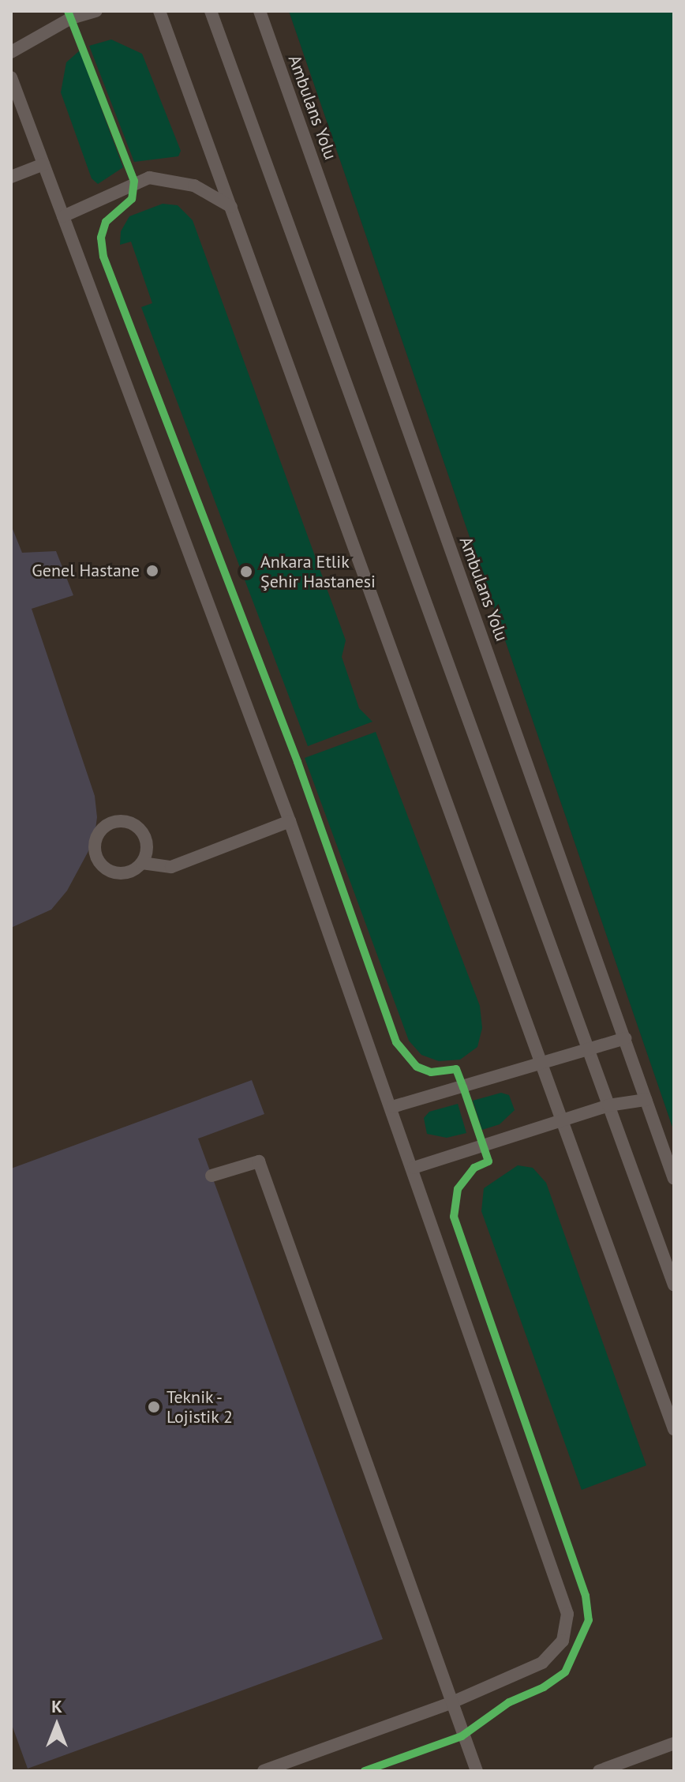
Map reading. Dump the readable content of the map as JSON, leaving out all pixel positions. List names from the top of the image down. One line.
{"streets":{"lane":["Ambulans Yolu"]},"places":["Genel Hastane","Ankara Etlik Şehir Hastanesi","Teknik - Lojistik 2"],"north":"top"}
